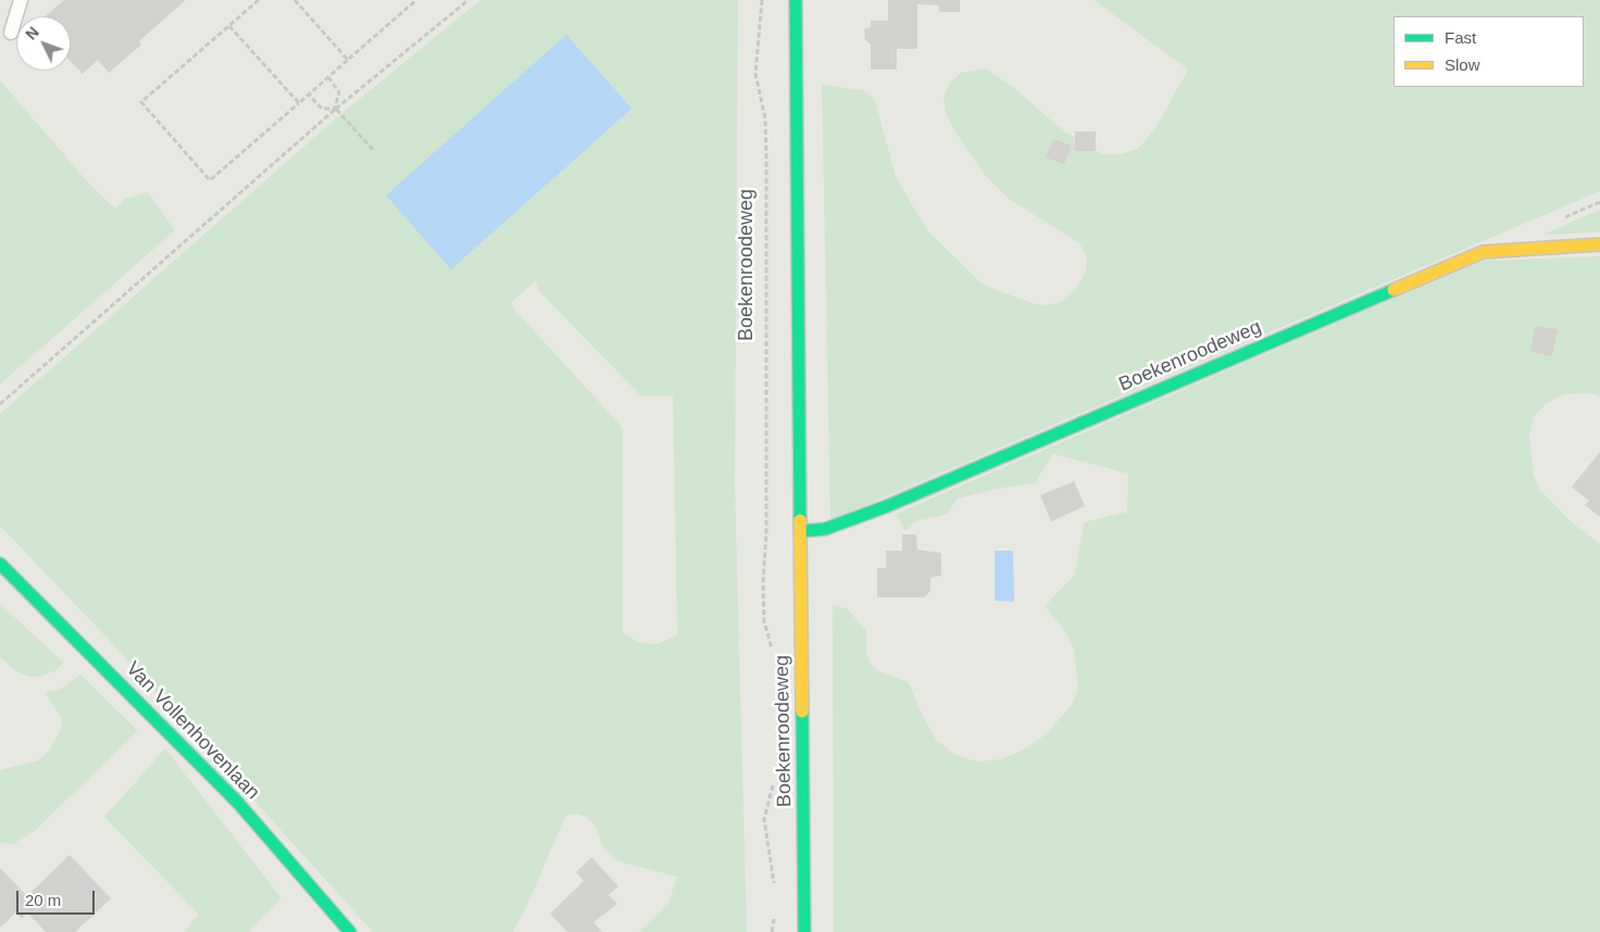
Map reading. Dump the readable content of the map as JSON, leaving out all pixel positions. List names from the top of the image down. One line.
{"streets":{"street":["Boekenroodeweg","Van Vollenhovenlaan"]},"legend":["Fast","Slow"],"scale_bar":"20 m","north":"top left"}
